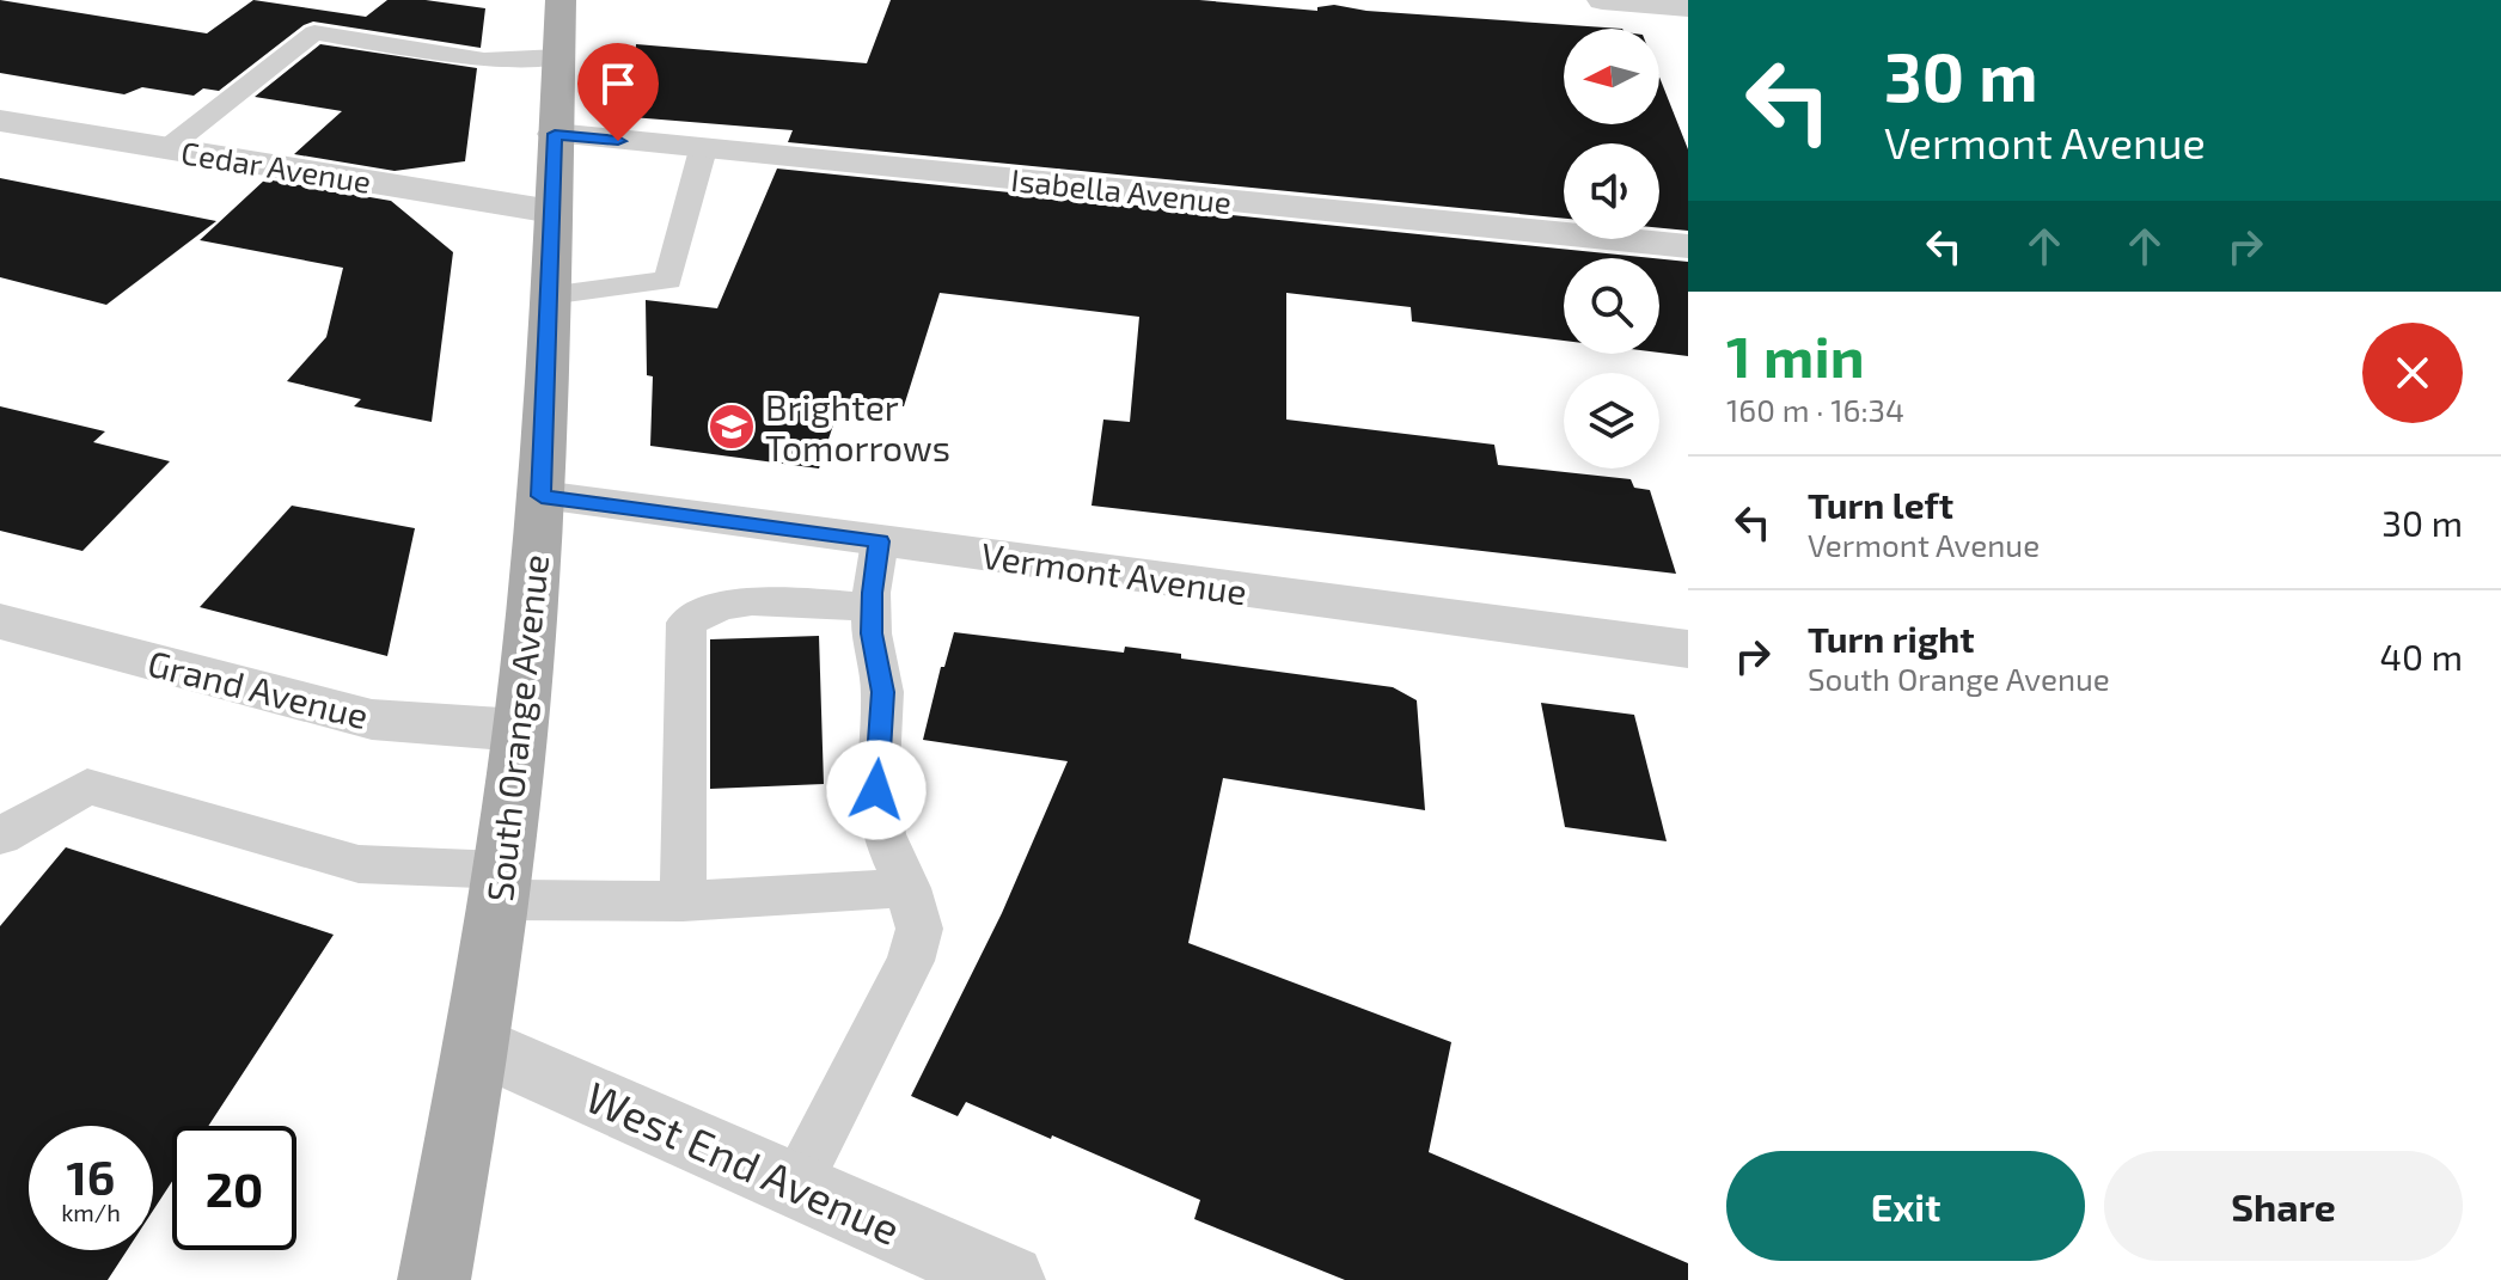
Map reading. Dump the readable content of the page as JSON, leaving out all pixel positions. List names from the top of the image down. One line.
{"streets":{"main road":["South Orange Avenue"],"street":["Cedar Avenue","Isabella Avenue","Vermont Avenue","Grand Avenue","West End Avenue"]},"crossings":[["Cedar Avenue","South Orange Avenue"],["Isabella Avenue","South Orange Avenue"],["Vermont Avenue","South Orange Avenue"],["Grand Avenue","South Orange Avenue"],["South Orange Avenue","West End Avenue"]],"places":{"school or university":["Brighter Tomorrows"]},"north":"left","page":{"turn":["30 m","Vermont Avenue"],"heading":["1 min","160 m · 16:34"],"list":[{"name":"Turn left","note":"Vermont Avenue","value":"30 m"},{"name":"Turn right","note":"South Orange Avenue","value":"40 m"}],"speed":"16 km/h","limit":"20","buttons":["Exit","Share"]}}
